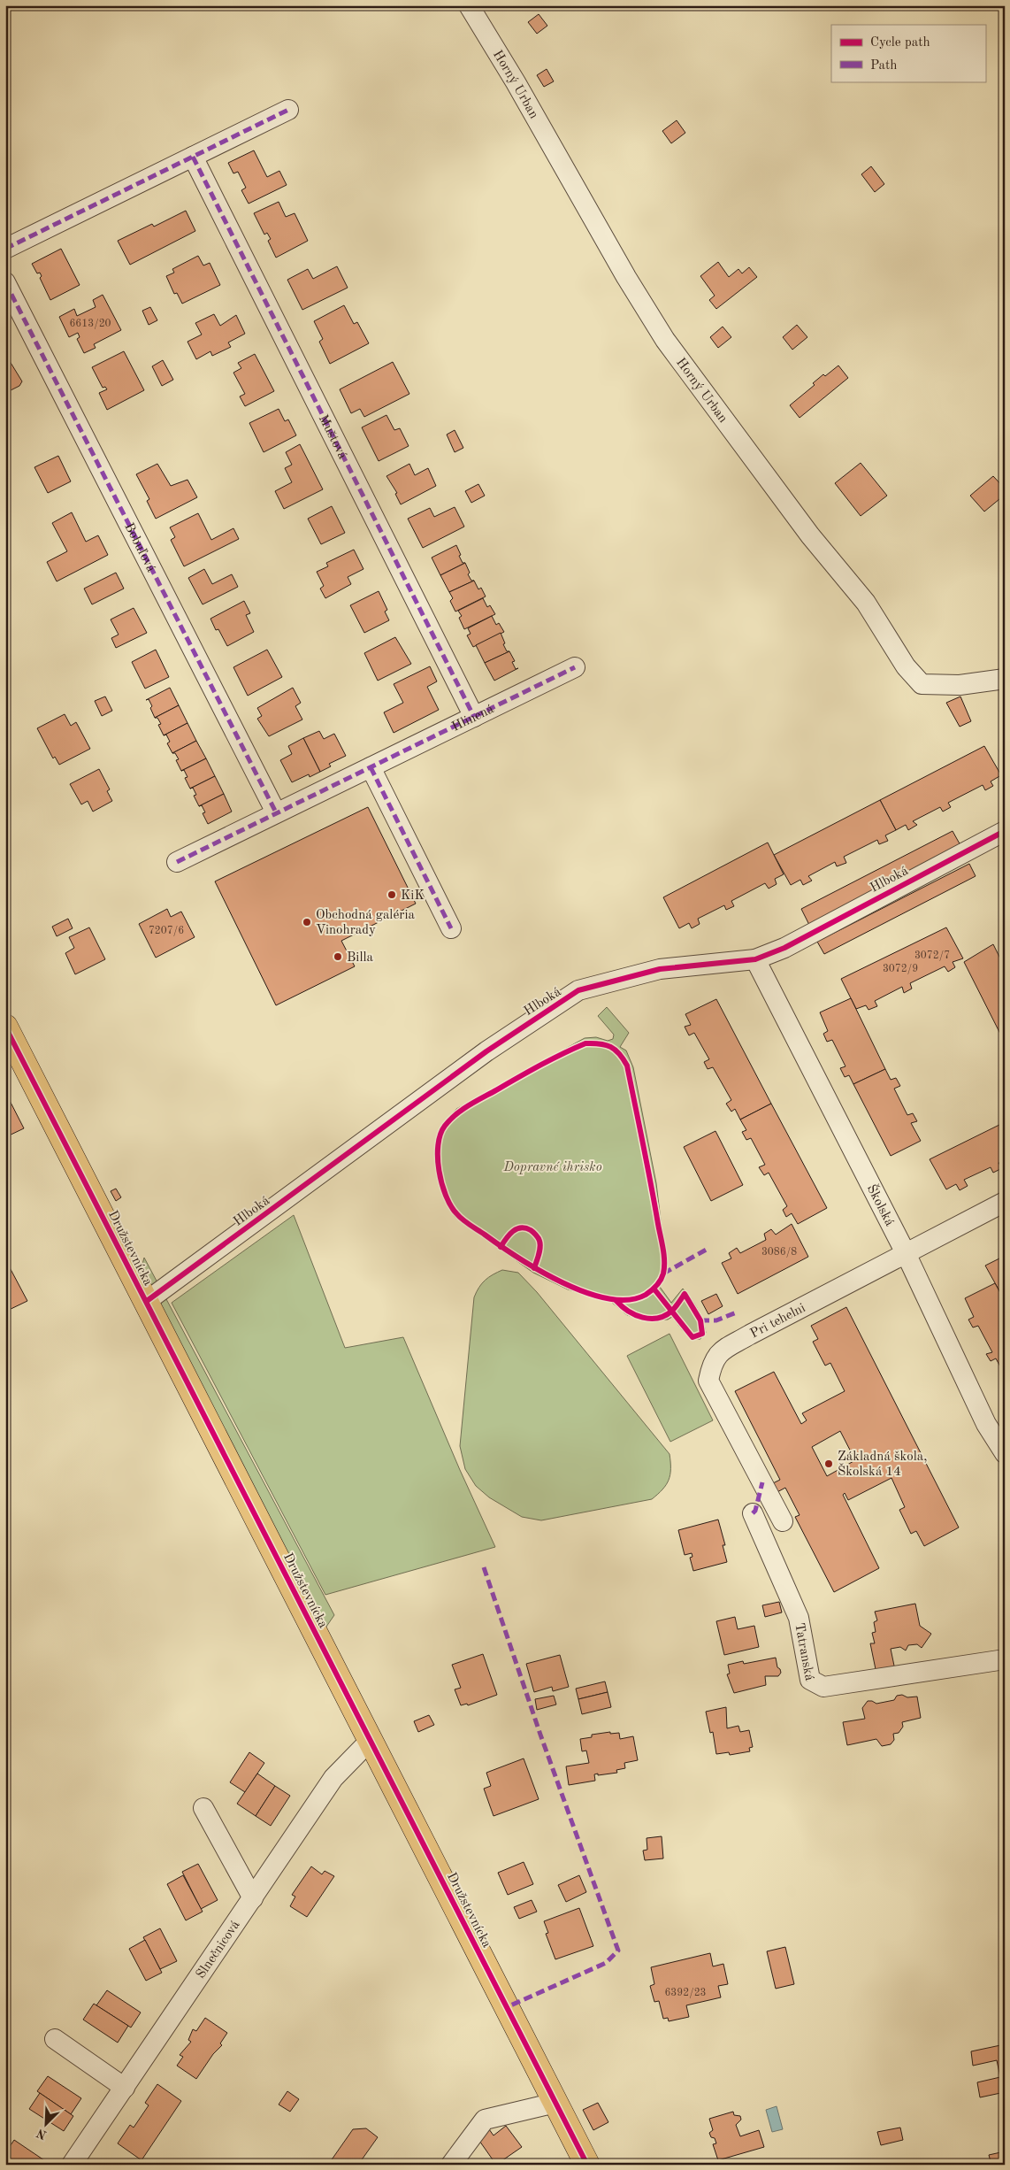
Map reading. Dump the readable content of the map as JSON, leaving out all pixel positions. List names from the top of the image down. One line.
{"streets":{"main road":["Družstevnícka"],"street":["Horný Urban","Muštová","Bobuľová","Hlinená","Hlboká","Školská","Pri tehelni","Tatranská","Slnečnicová"]},"crossings":[["Muštová","Hlinená"],["Bobuľová","Hlinená"],["Hlboká","Školská"],["Hlboká","Družstevnícka"],["Školská","Pri tehelni"],["Družstevnícka","Slnečnicová"]],"parks":["Dopravné ihrisko"],"places":["KiK","Obchodná galéria Vinohrady","Billa","Základná škola, Školská 14"],"house_numbers":["6613/20","7207/6","3072/7","3072/9","3086/8","6392/23"],"legend":["Cycle path","Path"],"north":"bottom left"}
